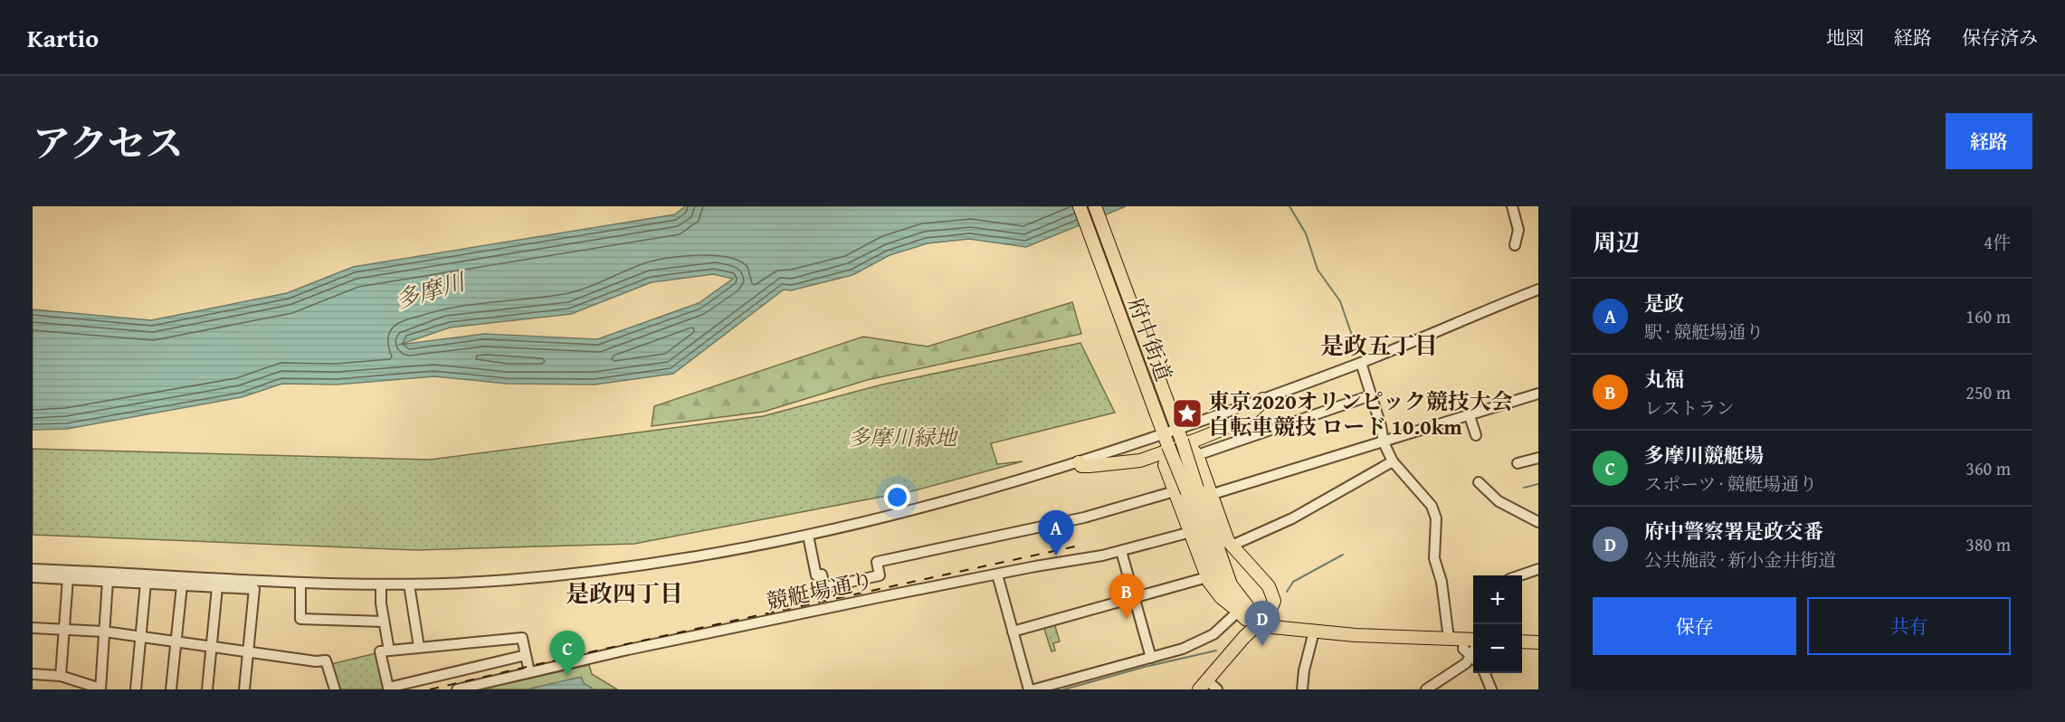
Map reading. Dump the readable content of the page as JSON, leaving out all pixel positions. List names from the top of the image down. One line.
{"streets":{"main road":["府中街道"],"street":["競艇場通り"]},"districts":["是政五丁目","是政四丁目"],"water":["多摩川"],"parks":["多摩川緑地"],"places":{"place":["東京2020オリンピック競技大会 自転車競技 ロード 10.0km"]},"page":{"header":"Kartio","nav":["地図","経路","保存済み"],"title":"アクセス","buttons":["経路",["保存","共有"]],"heading":["周辺","4件"],"list":[{"mark":"A","name":"是政","note":"駅 · 競艇場通り","value":"160 m"},{"mark":"B","name":"丸福","note":"レストラン","value":"250 m"},{"mark":"C","name":"多摩川競艇場","note":"スポーツ · 競艇場通り","value":"360 m"},{"mark":"D","name":"府中警察署是政交番","note":"公共施設 · 新小金井街道","value":"380 m"}],"pins":["A","B","D","C"],"map_buttons":["+","−"]}}
